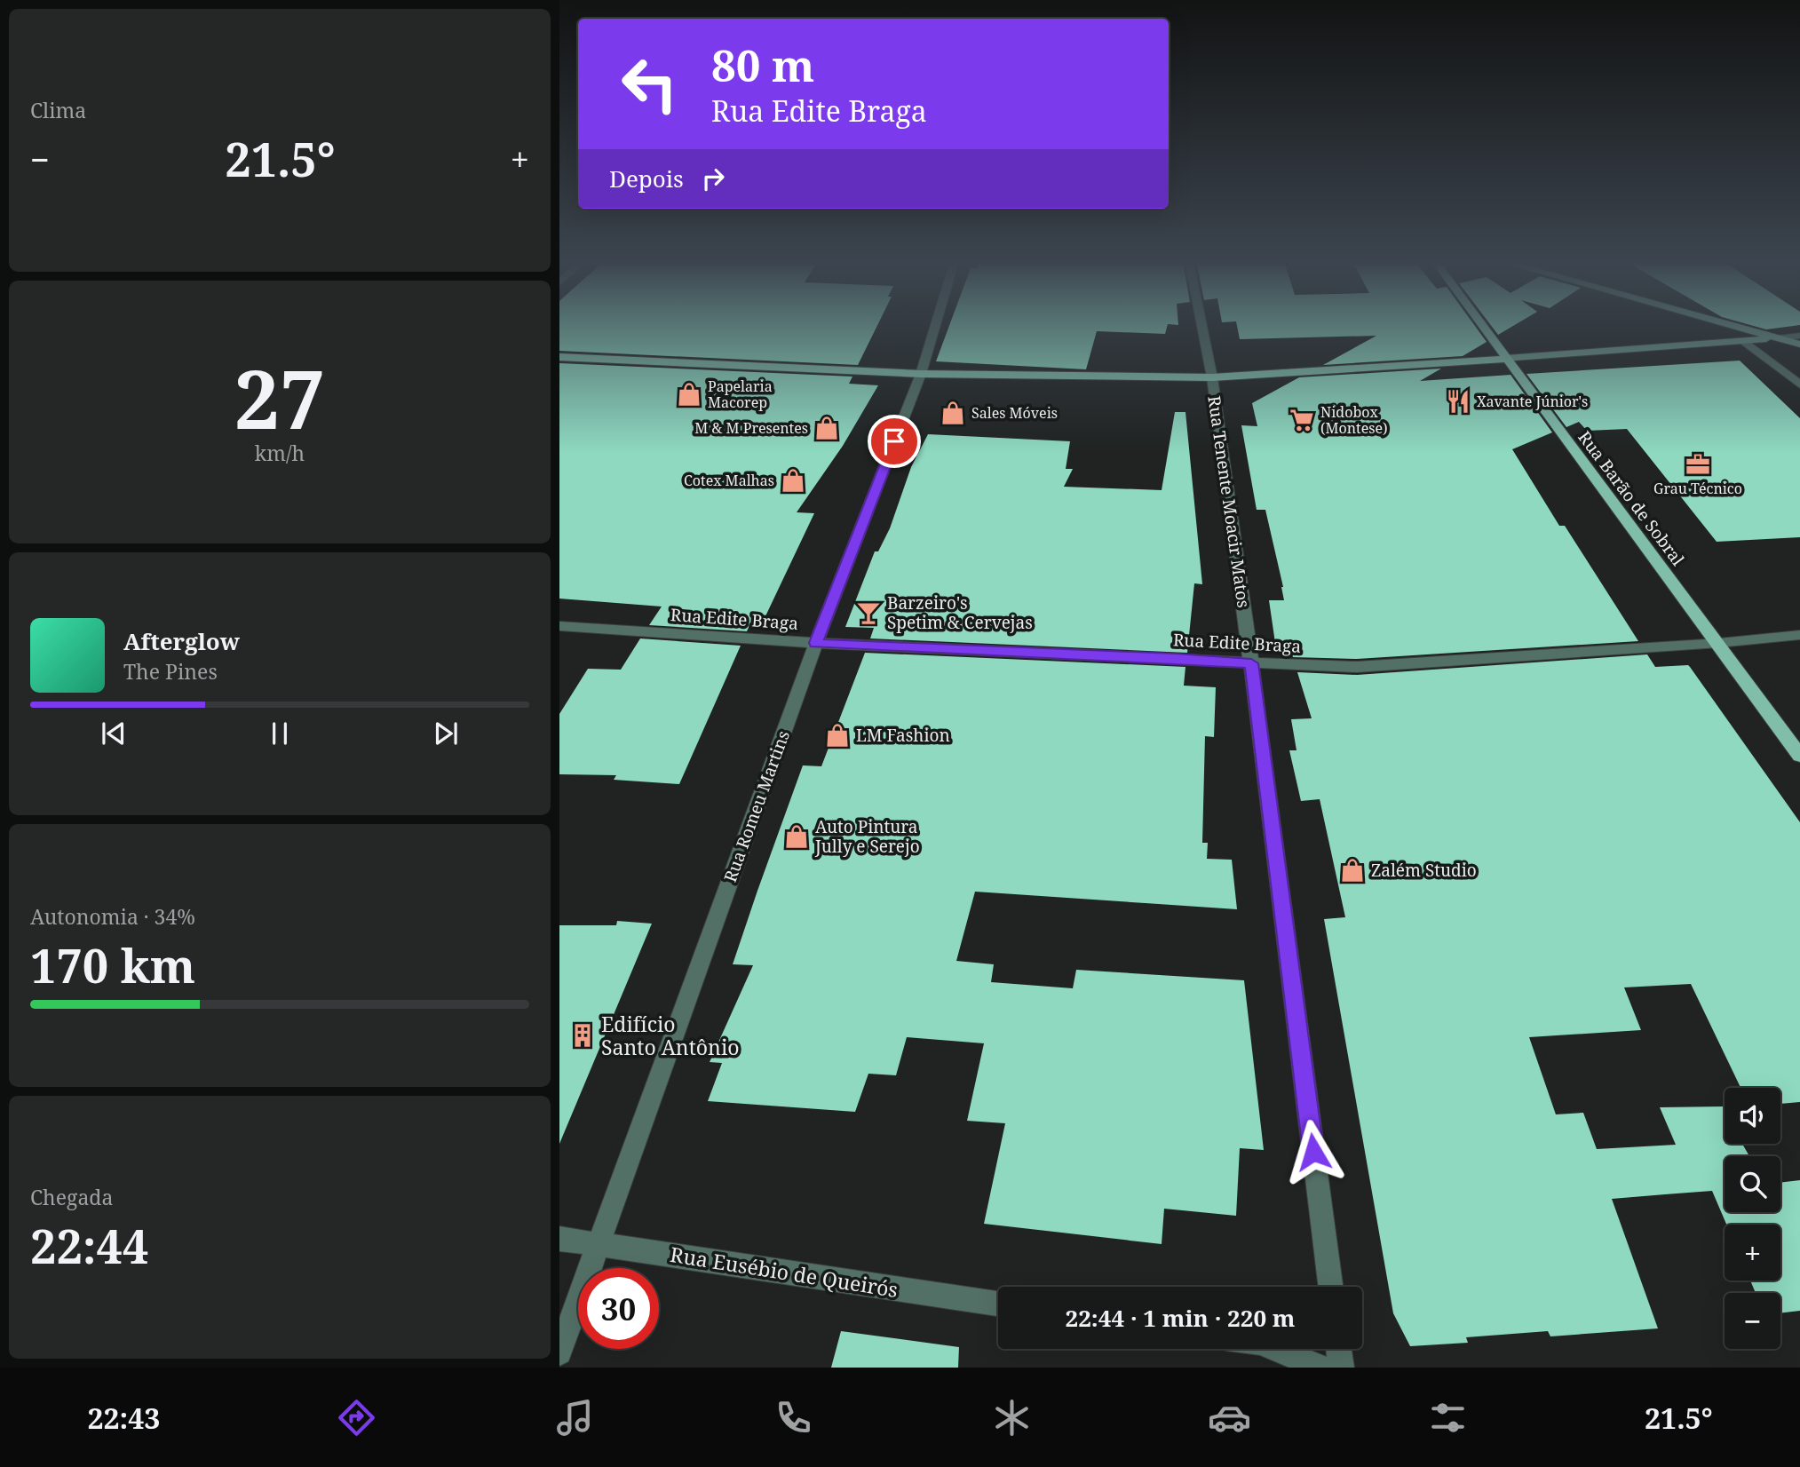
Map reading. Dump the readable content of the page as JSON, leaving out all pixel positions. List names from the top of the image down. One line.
{"streets":{"main road":["Rua Barão de Sobral"],"street":["Rua Tenente Moacir Matos","Rua Edite Braga","Rua Romeu Martins","Rua Eusébio de Queirós"]},"crossings":[["Rua Barão de Sobral","Rua Edite Braga"],["Rua Tenente Moacir Matos","Rua Edite Braga"],["Rua Edite Braga","Rua Romeu Martins"],["Rua Romeu Martins","Rua Eusébio de Queirós"]],"places":{"shop":["Papelaria Macorep","Sales Móveis","M & M Presentes","Cotex Malhas","LM Fashion","Auto Pintura Jully e Serejo","Zalém Studio"],"restaurant":["Xavante Júnior's"],"supermarket":["Nidobox (Montese)"],"office":["Grau Técnico"],"bar":["Barzeiro's Spetim & Cervejas"],"building":["Edifício Santo Antônio"]},"page":{"tile":["Clima",["27","km/h"],["Autonomia · 34%","170 km"],["Chegada","22:44"]],"turn":["80 m","Rua Edite Braga"],"heat":["−","21.5°","+"],"then":"Depois","song":["Afterglow","The Pines"],"map_buttons":["+","−"],"limit":"30","trip":"22:44 · 1 min · 220 m","tabs":["22:43","21.5°"]}}
